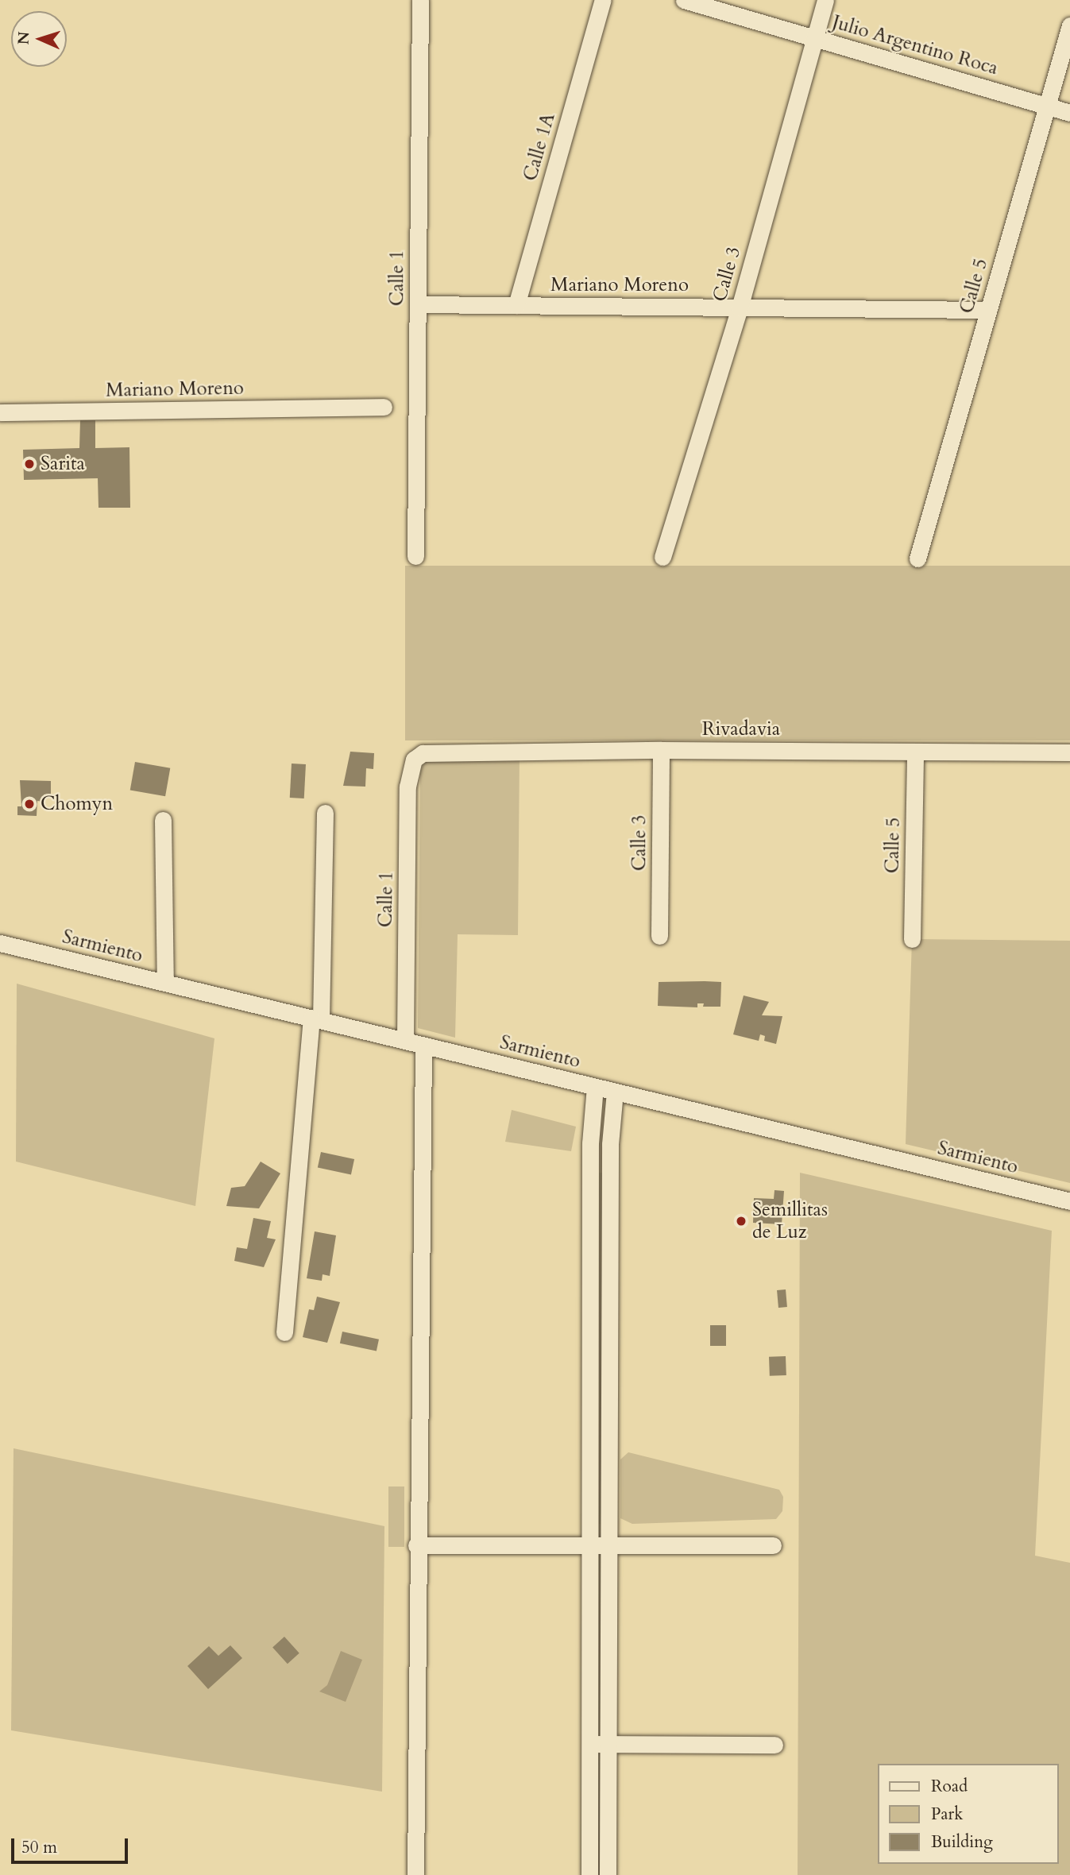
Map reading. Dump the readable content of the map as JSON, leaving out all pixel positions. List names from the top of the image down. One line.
{"streets":{"street":["Julio Argentino Roca","Calle 1A","Calle 3","Calle 1","Mariano Moreno","Calle 5","Rivadavia","Sarmiento"]},"crossings":[["Julio Argentino Roca","Calle 3"],["Julio Argentino Roca","Calle 5"],["Calle 1A","Mariano Moreno"],["Calle 3","Mariano Moreno"],["Calle 3","Rivadavia"],["Calle 1","Mariano Moreno"],["Calle 1","Rivadavia"],["Calle 1","Sarmiento"],["Mariano Moreno","Calle 5"],["Calle 5","Rivadavia"]],"places":["Sarita","Chomyn","Semillitas de Luz"],"legend":["Road","Park","Building"],"scale_bar":"50 m","north":"left"}
